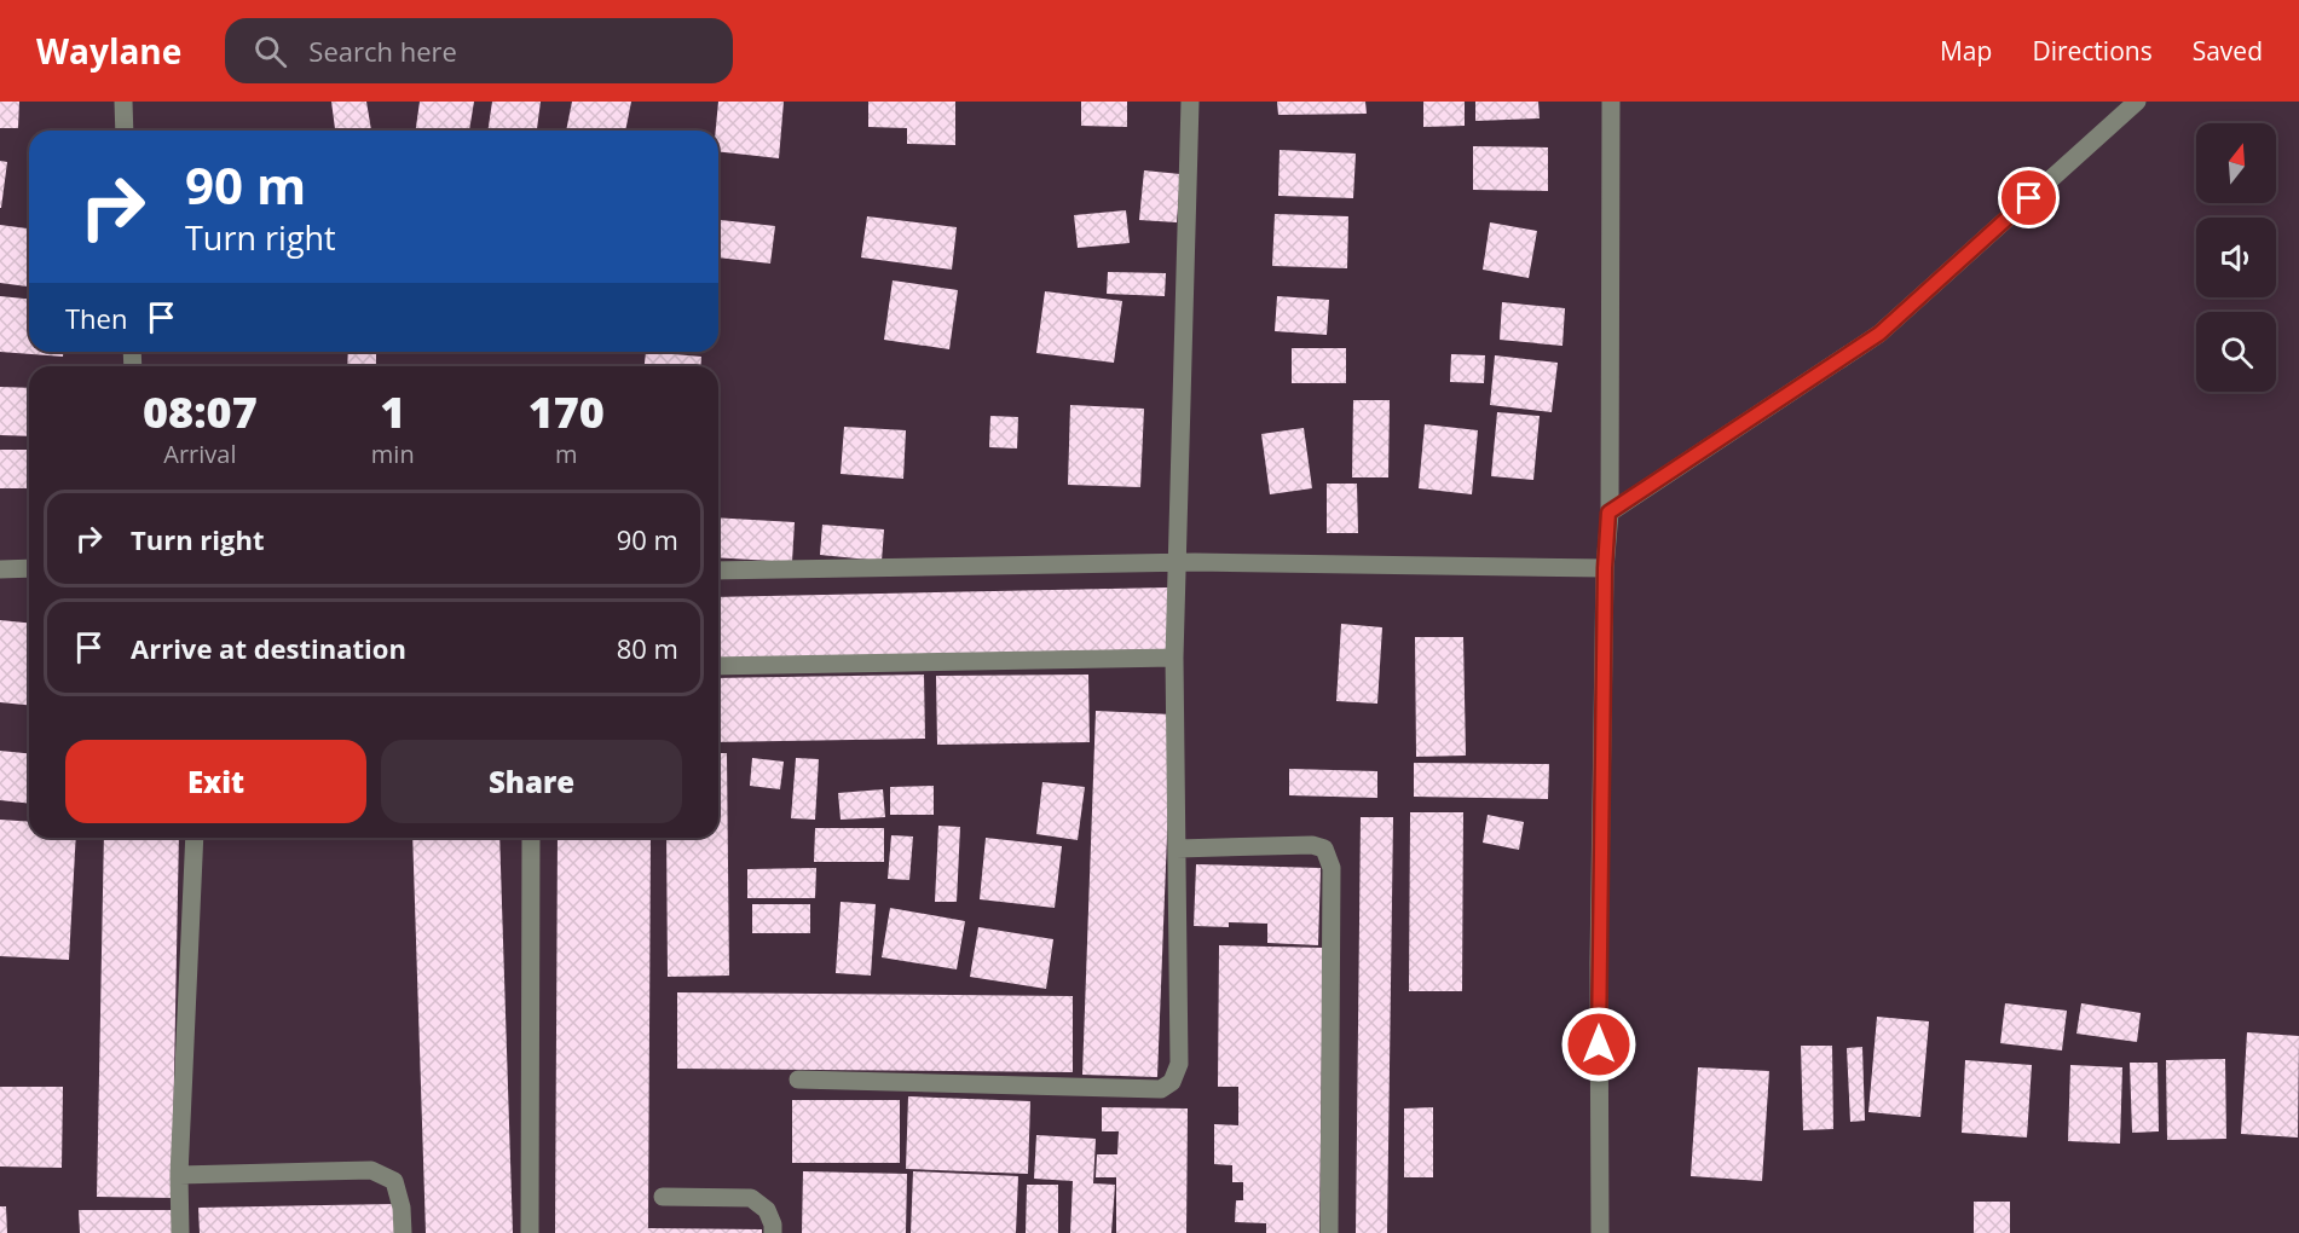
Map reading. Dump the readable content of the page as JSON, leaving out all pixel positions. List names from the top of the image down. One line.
{"north":"top","page":{"header":"Waylane","search":"Search here","nav":["Map","Directions","Saved"],"turn":["90 m","Turn right"],"then":"Then","eta":["08:07","Arrival","1","min","170","m"],"list":[{"name":"Turn right","value":"90 m"},{"name":"Arrive at destination","value":"80 m"}],"buttons":["Exit","Share"]}}
